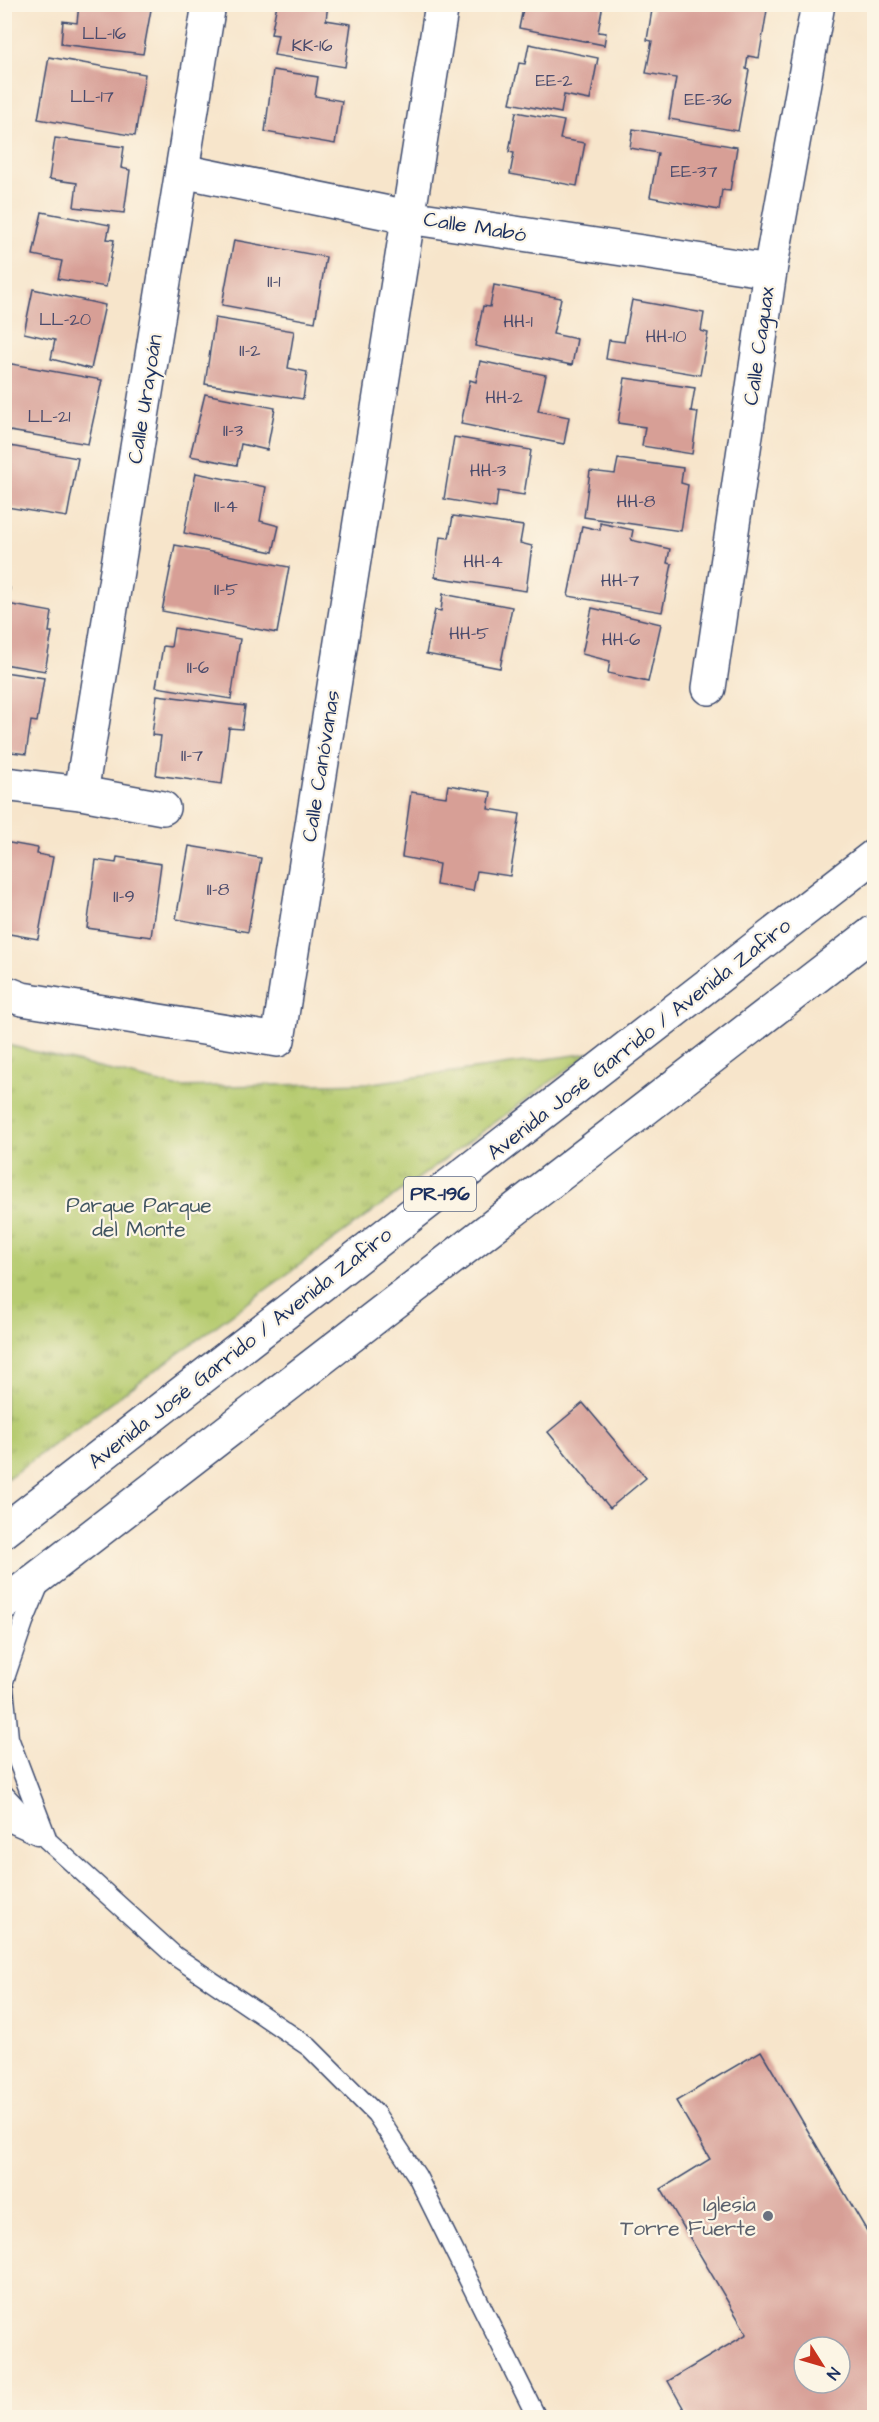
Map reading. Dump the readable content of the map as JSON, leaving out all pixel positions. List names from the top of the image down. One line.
{"streets":{"street":["Calle Mabó","Calle Caguax","Calle Urayoán","Calle Canóvanas","Avenida José Garrido / Avenida Zafiro","PR-196"]},"crossings":[["Calle Mabó","Calle Caguax"],["Calle Mabó","Calle Urayoán"],["Calle Mabó","Calle Canóvanas"]],"parks":["Parque Parque del Monte"],"places":["Iglesia Torre Fuerte"],"house_numbers":["LL-16","KK-16","EE-2","LL-17","EE-36","EE-37","II-1","LL-20","HH-1","HH-10","II-2","HH-2","LL-21","II-3","HH-3","HH-8","II-4","HH-4","HH-7","II-5","HH-5","HH-6","II-6","II-7","II-8","II-9"],"north":"bottom right"}
